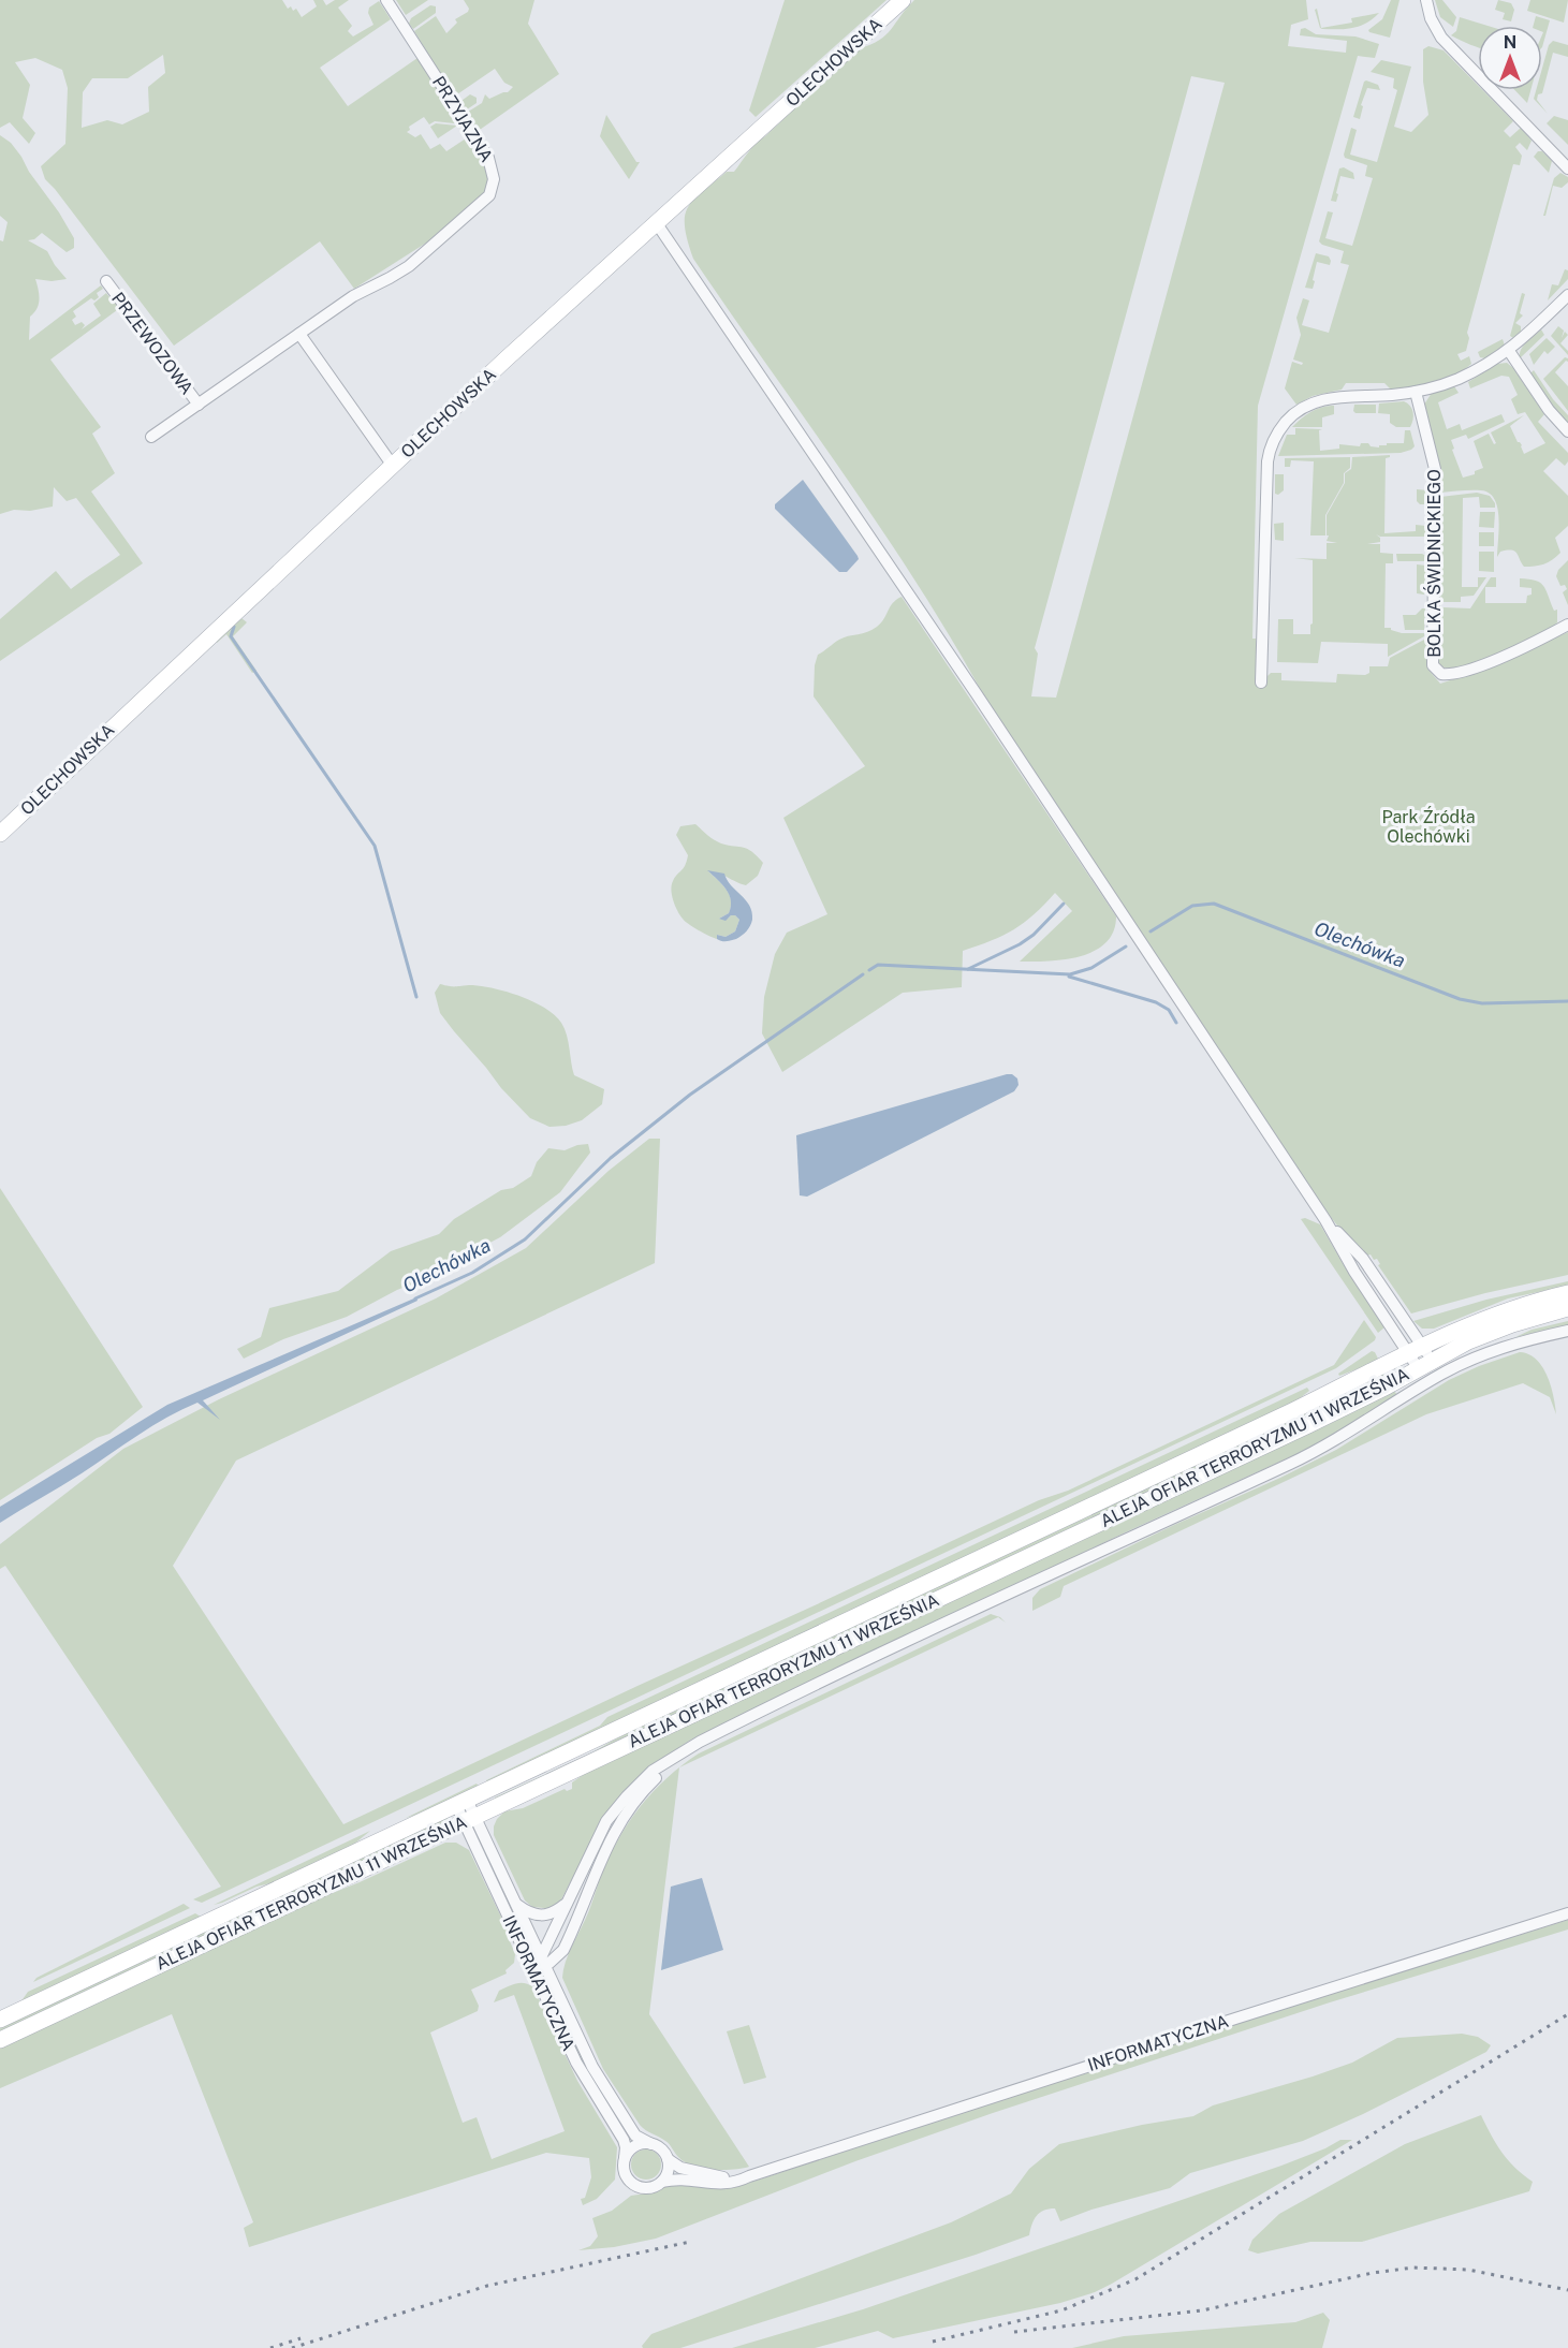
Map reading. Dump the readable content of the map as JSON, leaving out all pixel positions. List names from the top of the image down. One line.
{"streets":{"street":["OLECHOWSKA","PRZYJAZNA","PRZEWOZOWA","BOLKA ŚWIDNICKIEGO","ALEJA OFIAR TERRORYZMU 11 WRZEŚNIA","INFORMATYCZNA"]},"crossings":[["PRZYJAZNA","PRZEWOZOWA"],["ALEJA OFIAR TERRORYZMU 11 WRZEŚNIA","INFORMATYCZNA"]],"water":["Olechówka"],"parks":["Park Źródła Olechówki"],"north":"top"}
